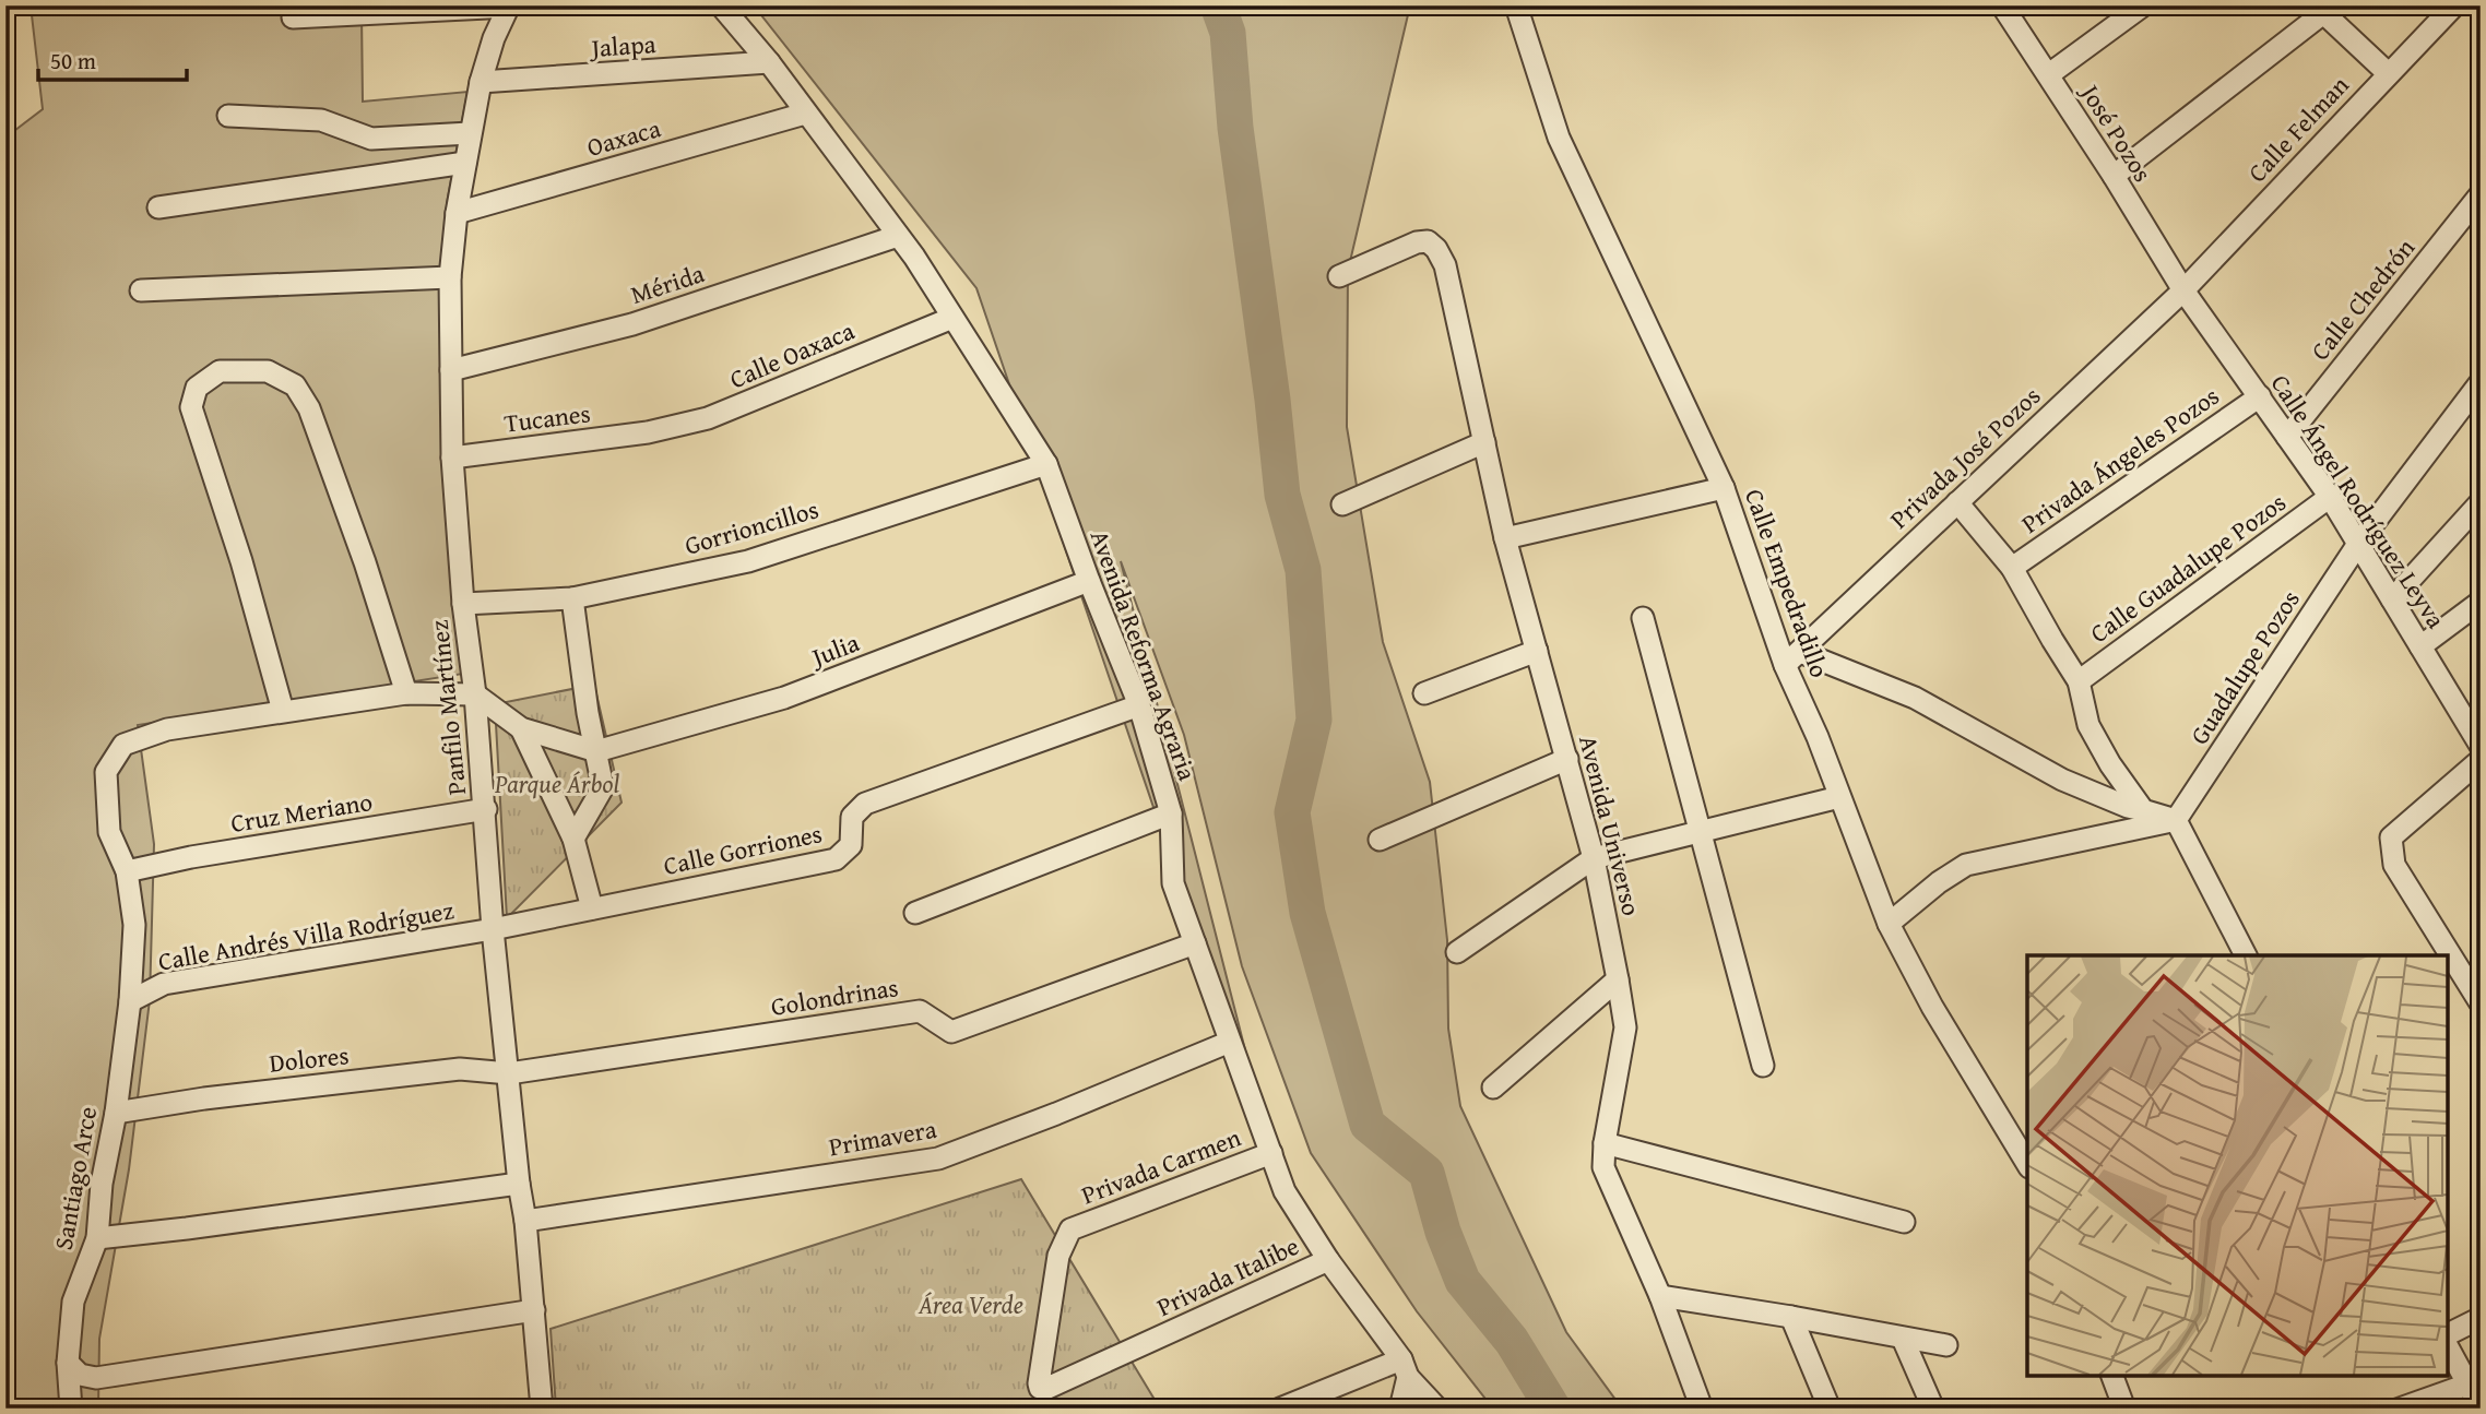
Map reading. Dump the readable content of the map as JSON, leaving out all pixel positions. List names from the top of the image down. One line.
{"streets":{"street":["Jalapa","Calle Felman","José Pozos","Oaxaca","Mérida","Calle Chedrón","Calle Oaxaca","Tucanes","Privada José Pozos","Privada Ángeles Pozos","Calle Ángel Rodríguez Leyva","Gorrioncillos","Calle Guadalupe Pozos","Calle Empedradillo","Julia","Avenida Reforma Agraria","Guadalupe Pozos","Panfilo Martínez","Cruz Meriano","Avenida Universo","Calle Gorriones","Calle Andrés Villa Rodríguez","Golondrinas","Dolores","Primavera","Privada Carmen","Santiago Arce","Privada Italibe"]},"crossings":[["Jalapa","Avenida Reforma Agraria"],["Jalapa","Panfilo Martínez"],["Calle Felman","José Pozos"],["Calle Felman","Privada José Pozos"],["Calle Felman","Calle Ángel Rodríguez Leyva"],["José Pozos","Privada José Pozos"],["José Pozos","Calle Ángel Rodríguez Leyva"],["Oaxaca","Avenida Reforma Agraria"],["Oaxaca","Panfilo Martínez"],["Mérida","Avenida Reforma Agraria"],["Mérida","Panfilo Martínez"],["Calle Chedrón","Calle Ángel Rodríguez Leyva"],["Calle Oaxaca","Tucanes"],["Calle Oaxaca","Avenida Reforma Agraria"],["Tucanes","Panfilo Martínez"],["Privada José Pozos","Calle Ángel Rodríguez Leyva"],["Privada José Pozos","Calle Empedradillo"],["Privada Ángeles Pozos","Calle Ángel Rodríguez Leyva"],["Calle Ángel Rodríguez Leyva","Calle Guadalupe Pozos"],["Calle Ángel Rodríguez Leyva","Guadalupe Pozos"],["Gorrioncillos","Avenida Reforma Agraria"],["Gorrioncillos","Panfilo Martínez"],["Julia","Avenida Reforma Agraria"],["Avenida Reforma Agraria","Calle Gorriones"],["Avenida Reforma Agraria","Golondrinas"],["Avenida Reforma Agraria","Primavera"],["Avenida Reforma Agraria","Privada Carmen"],["Avenida Reforma Agraria","Privada Italibe"],["Panfilo Martínez","Cruz Meriano"],["Panfilo Martínez","Calle Gorriones"],["Panfilo Martínez","Calle Andrés Villa Rodríguez"],["Panfilo Martínez","Golondrinas"],["Panfilo Martínez","Dolores"],["Panfilo Martínez","Primavera"],["Panfilo Martínez","Santiago Arce"],["Cruz Meriano","Santiago Arce"],["Calle Gorriones","Calle Andrés Villa Rodríguez"],["Calle Andrés Villa Rodríguez","Santiago Arce"],["Golondrinas","Dolores"],["Dolores","Santiago Arce"],["Privada Carmen","Privada Italibe"]],"parks":["Parque Árbol","Área Verde"],"scale_bar":"50 m"}
